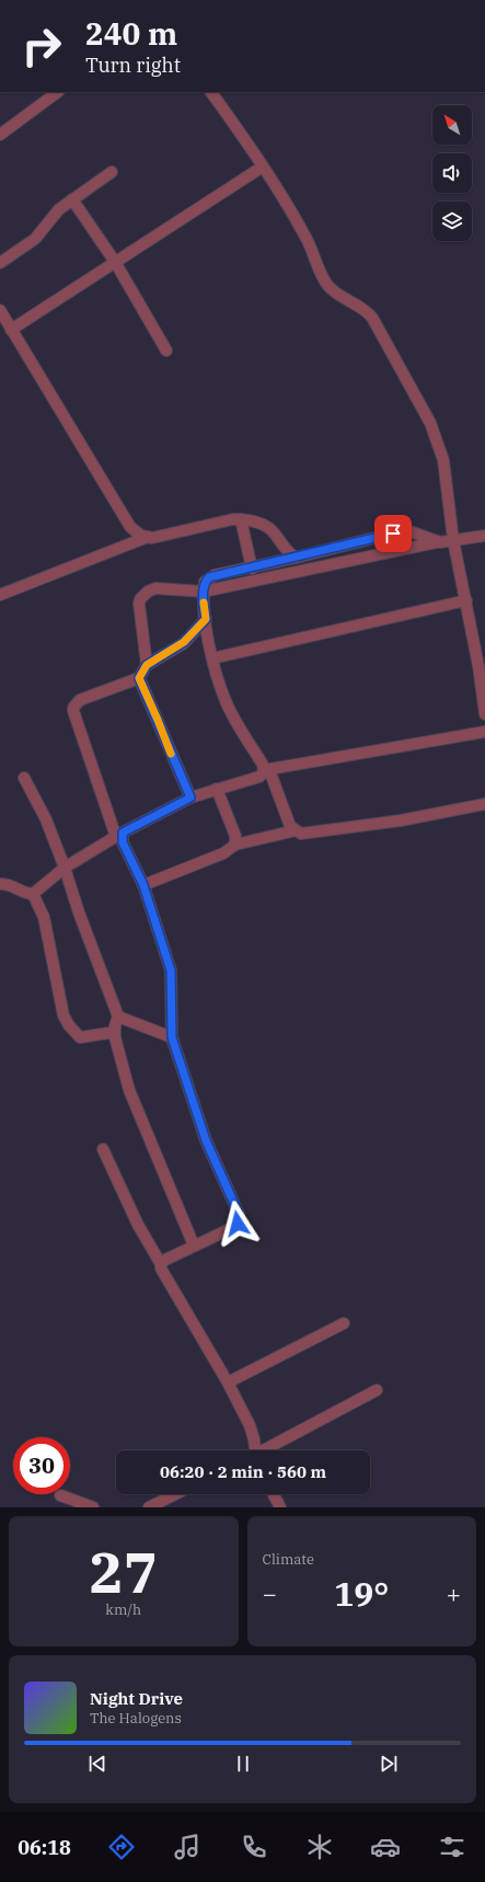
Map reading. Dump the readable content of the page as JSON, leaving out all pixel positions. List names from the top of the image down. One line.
{"north":"top left","page":{"turn":["240 m","Turn right"],"limit":"30","trip":"06:20 · 2 min · 560 m","tile":[["27","km/h"],"Climate"],"heat":["−","19°","+"],"song":["Night Drive","The Halogens"],"tabs":"06:18"}}
